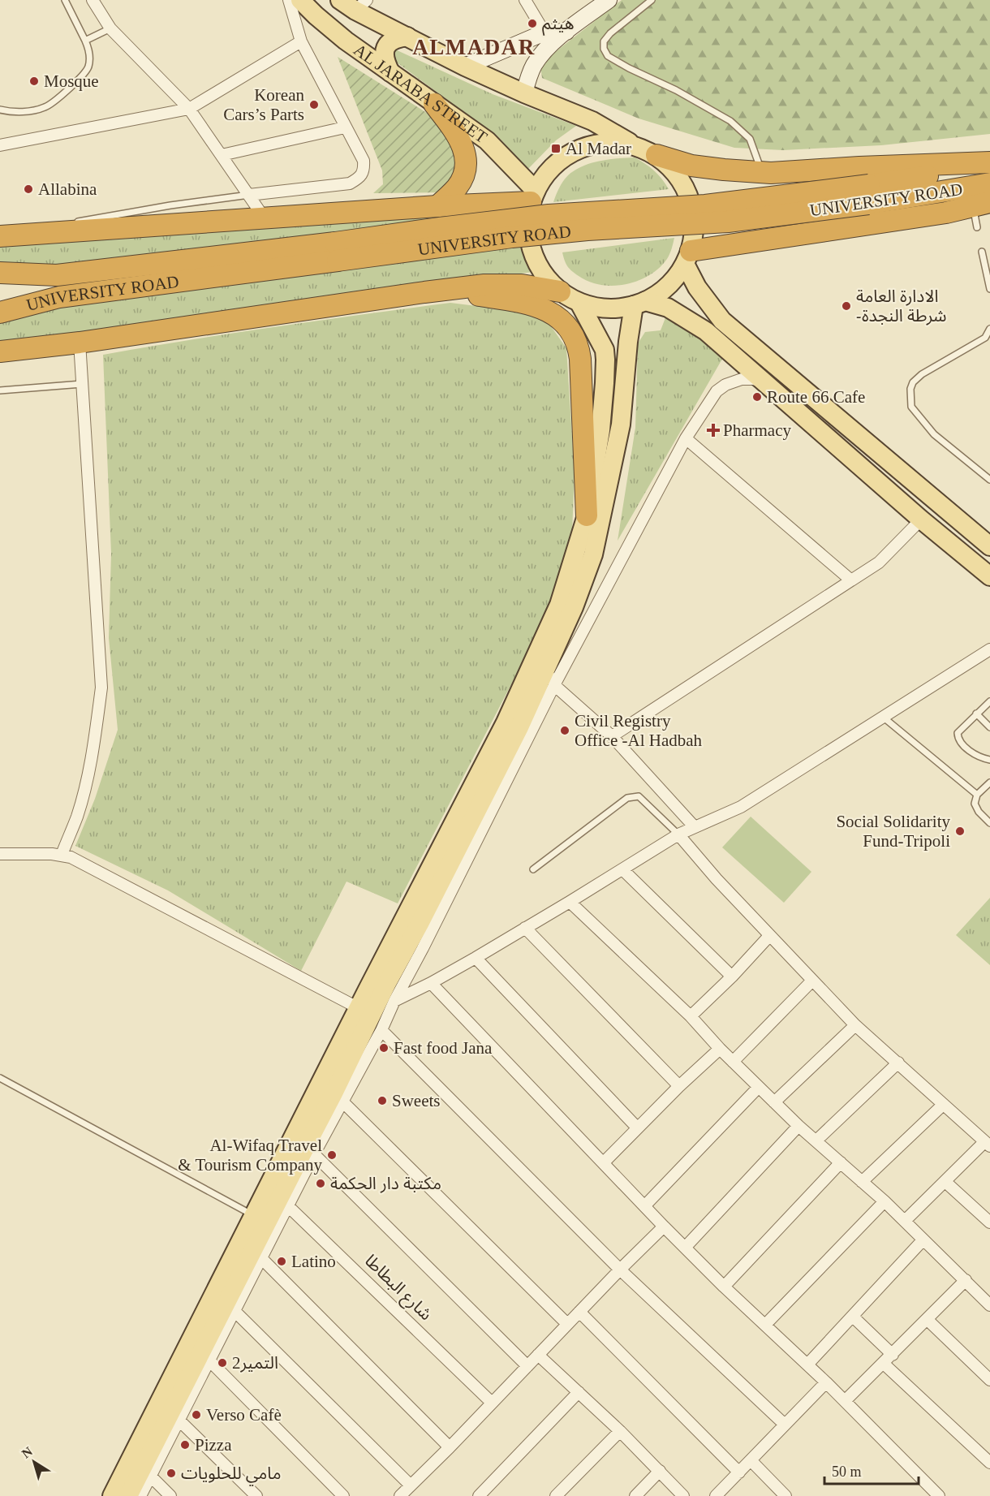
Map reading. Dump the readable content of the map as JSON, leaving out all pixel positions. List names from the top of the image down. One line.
{"streets":{"highway":["UNIVERSITY ROAD"],"main road":["AL JARABA STREET"],"street":["شارع البطاطا"]},"districts":["ALMADAR"],"places":{"other":["هيثم","Mosque","Korean Cars’s Parts","Allabina","الادارة العامة -شرطة النجدة","Route 66 Cafe","Civil Registry Office -Al Hadbah","Social Solidarity Fund-Tripoli","Fast food Jana","Sweets","Al-Wifaq Travel & Tourism Company","مكتبة دار الحكمة","Latino","التمير2","Verso Cafè","Pizza","مامي للحلويات"],"transit":["Al Madar"],"health":["Pharmacy"]},"scale_bar":"50 m","north":"top left"}
